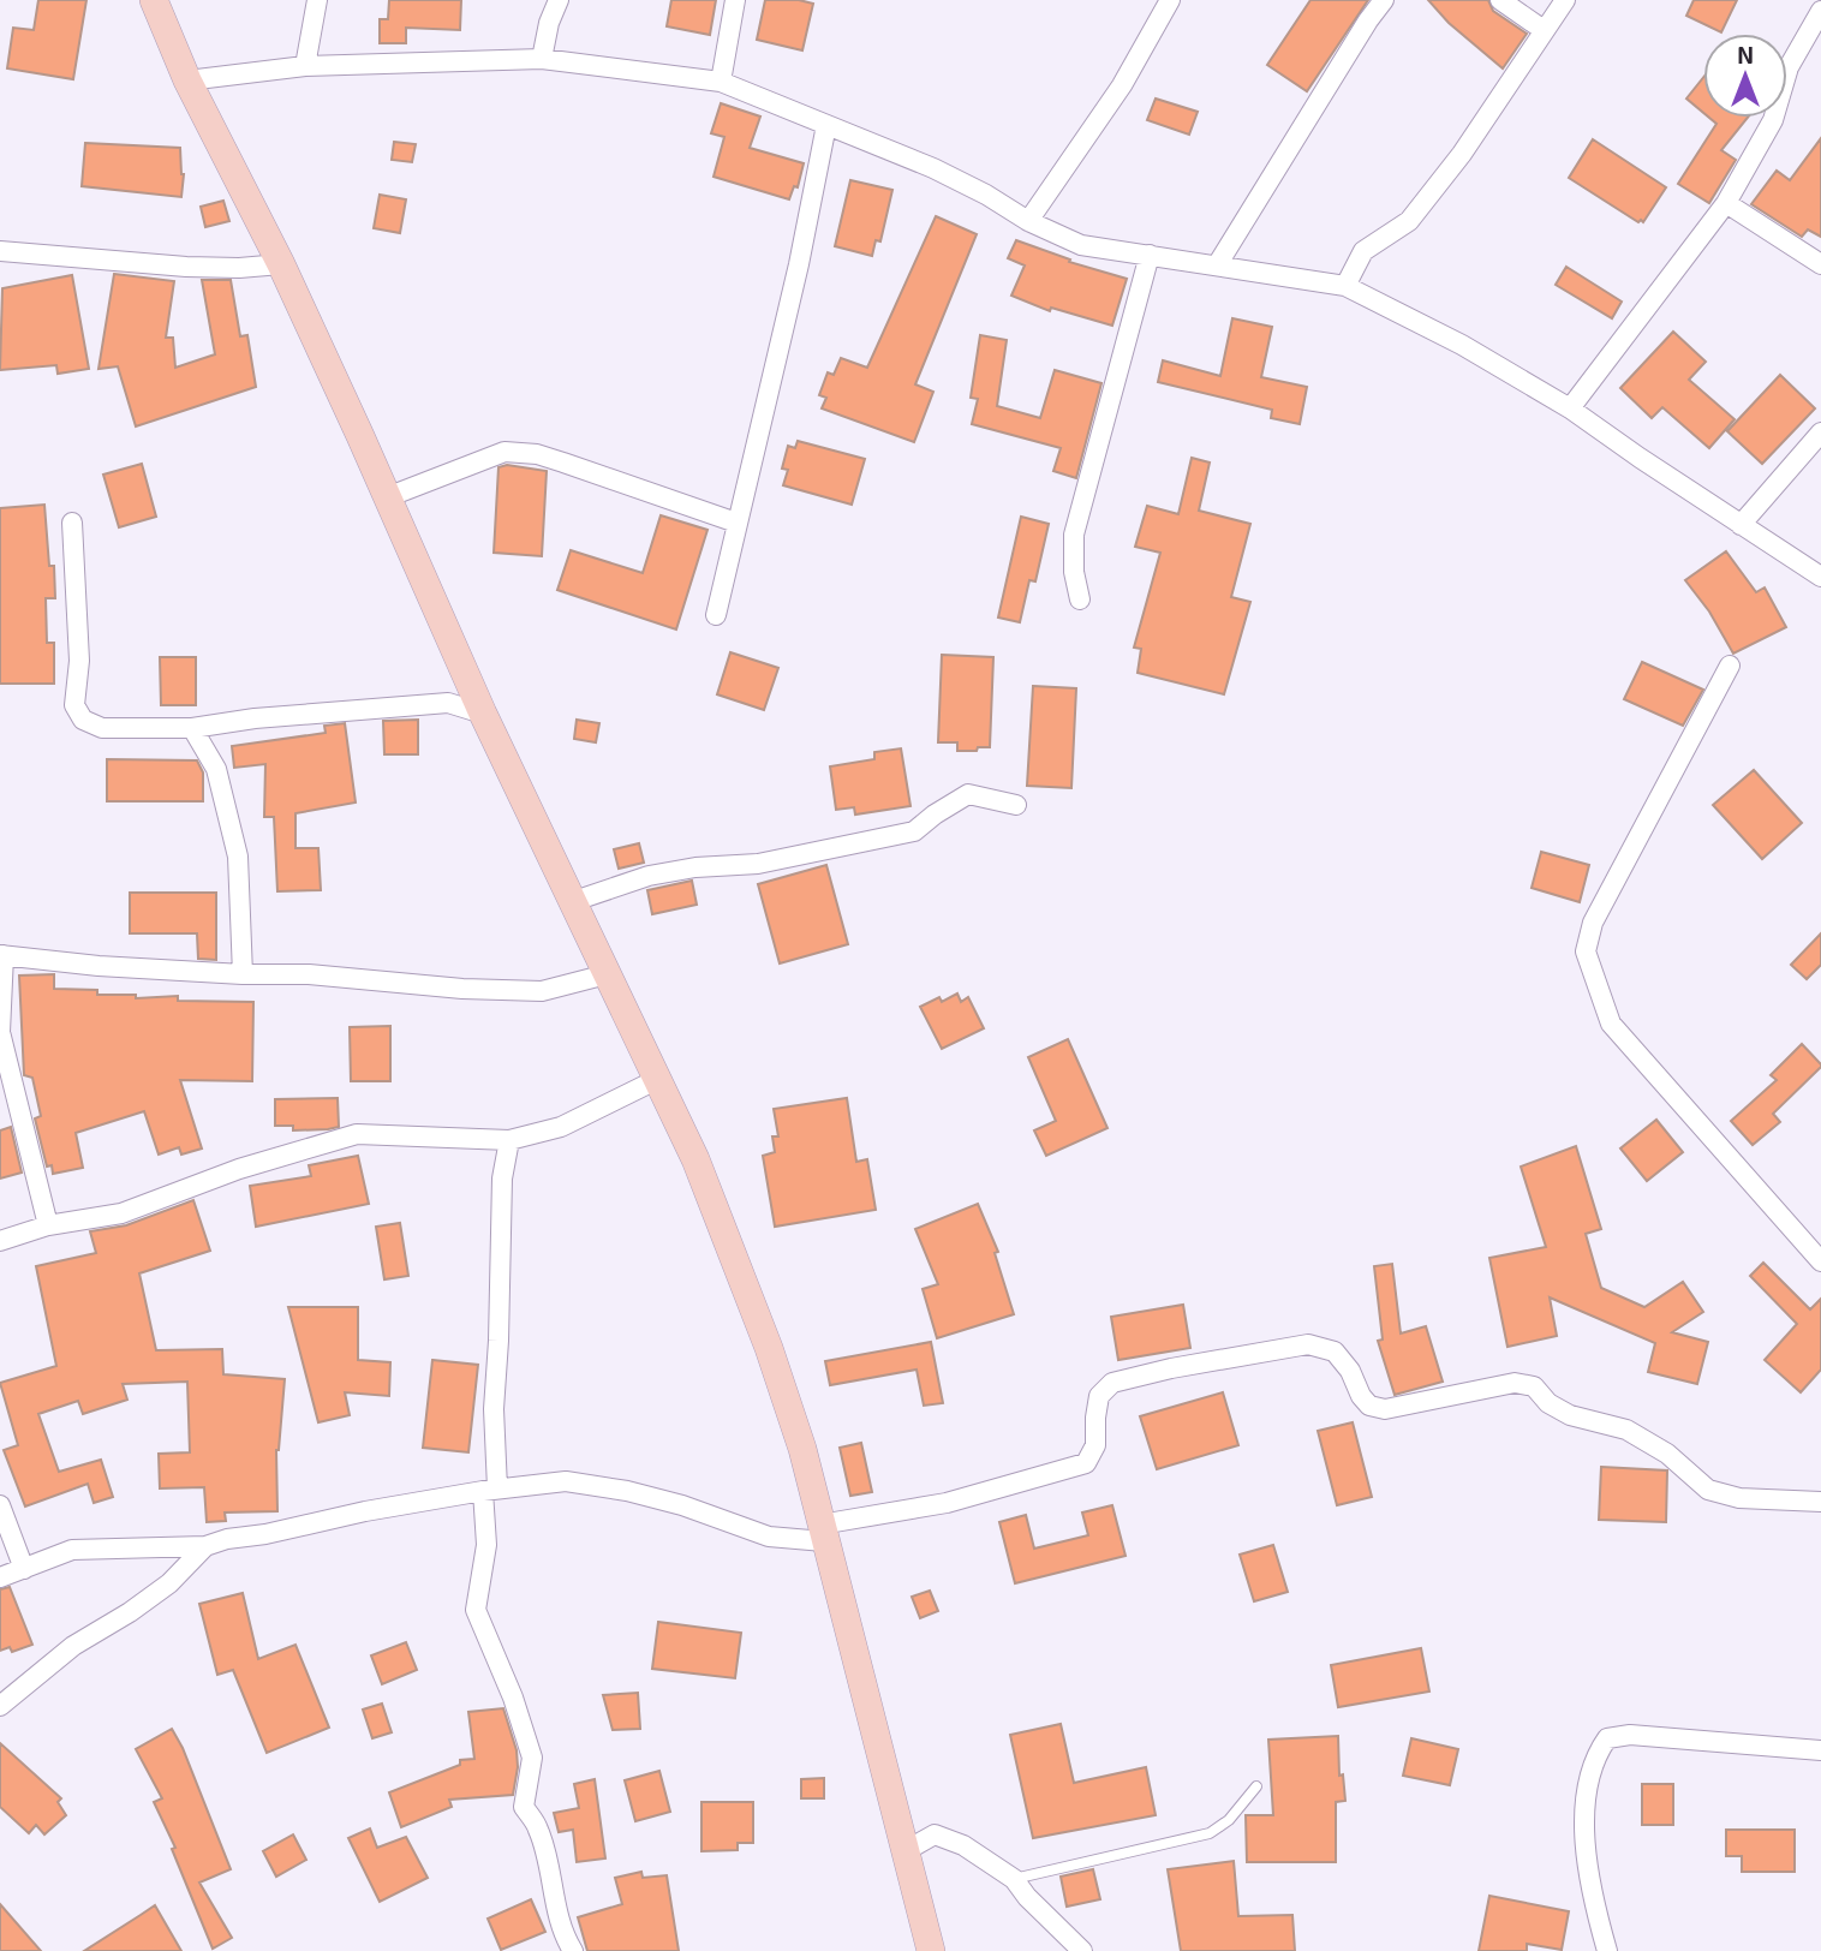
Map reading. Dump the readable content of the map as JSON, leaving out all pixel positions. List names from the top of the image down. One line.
{"north":"top"}
